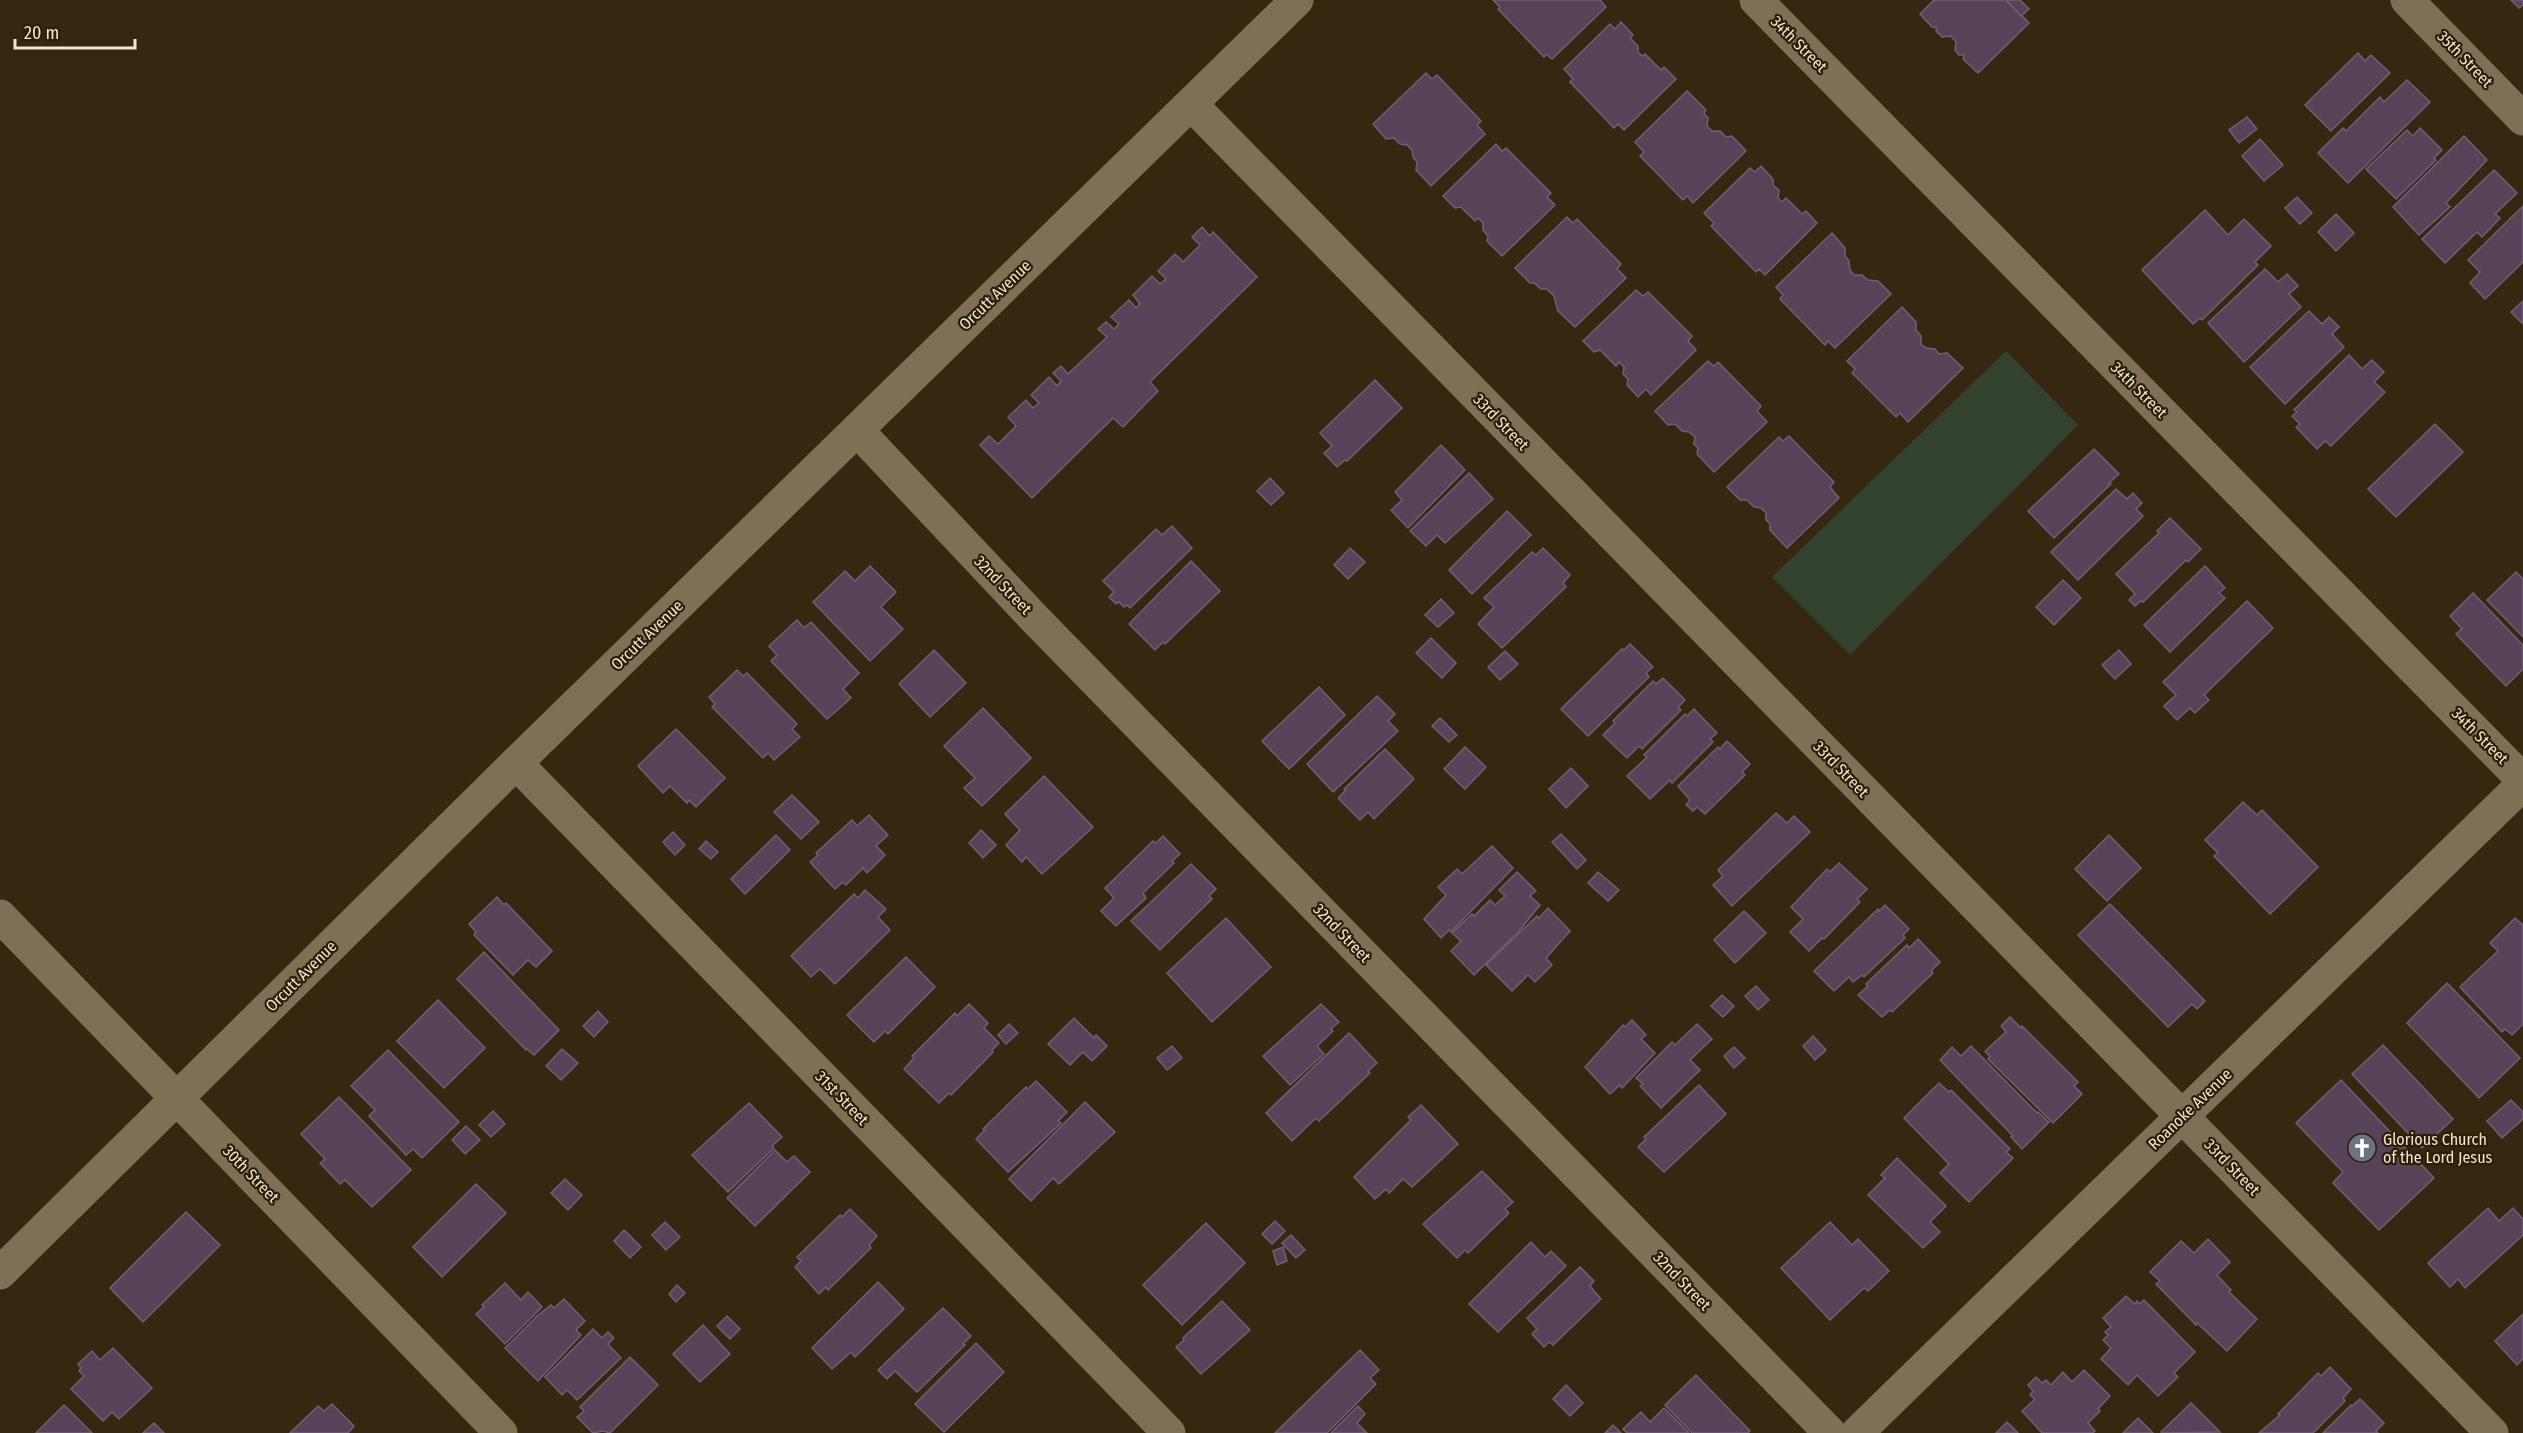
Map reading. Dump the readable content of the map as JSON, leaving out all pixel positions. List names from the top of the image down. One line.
{"streets":{"street":["34th Street","35th Street","Orcutt Avenue","33rd Street","32nd Street","31st Street","Roanoke Avenue","30th Street"]},"crossings":[["34th Street","Roanoke Avenue"],["Orcutt Avenue","33rd Street"],["Orcutt Avenue","32nd Street"],["Orcutt Avenue","31st Street"],["Orcutt Avenue","30th Street"],["33rd Street","Roanoke Avenue"]],"places":{"church":["Glorious Church of the Lord Jesus"]},"scale_bar":"20 m"}
